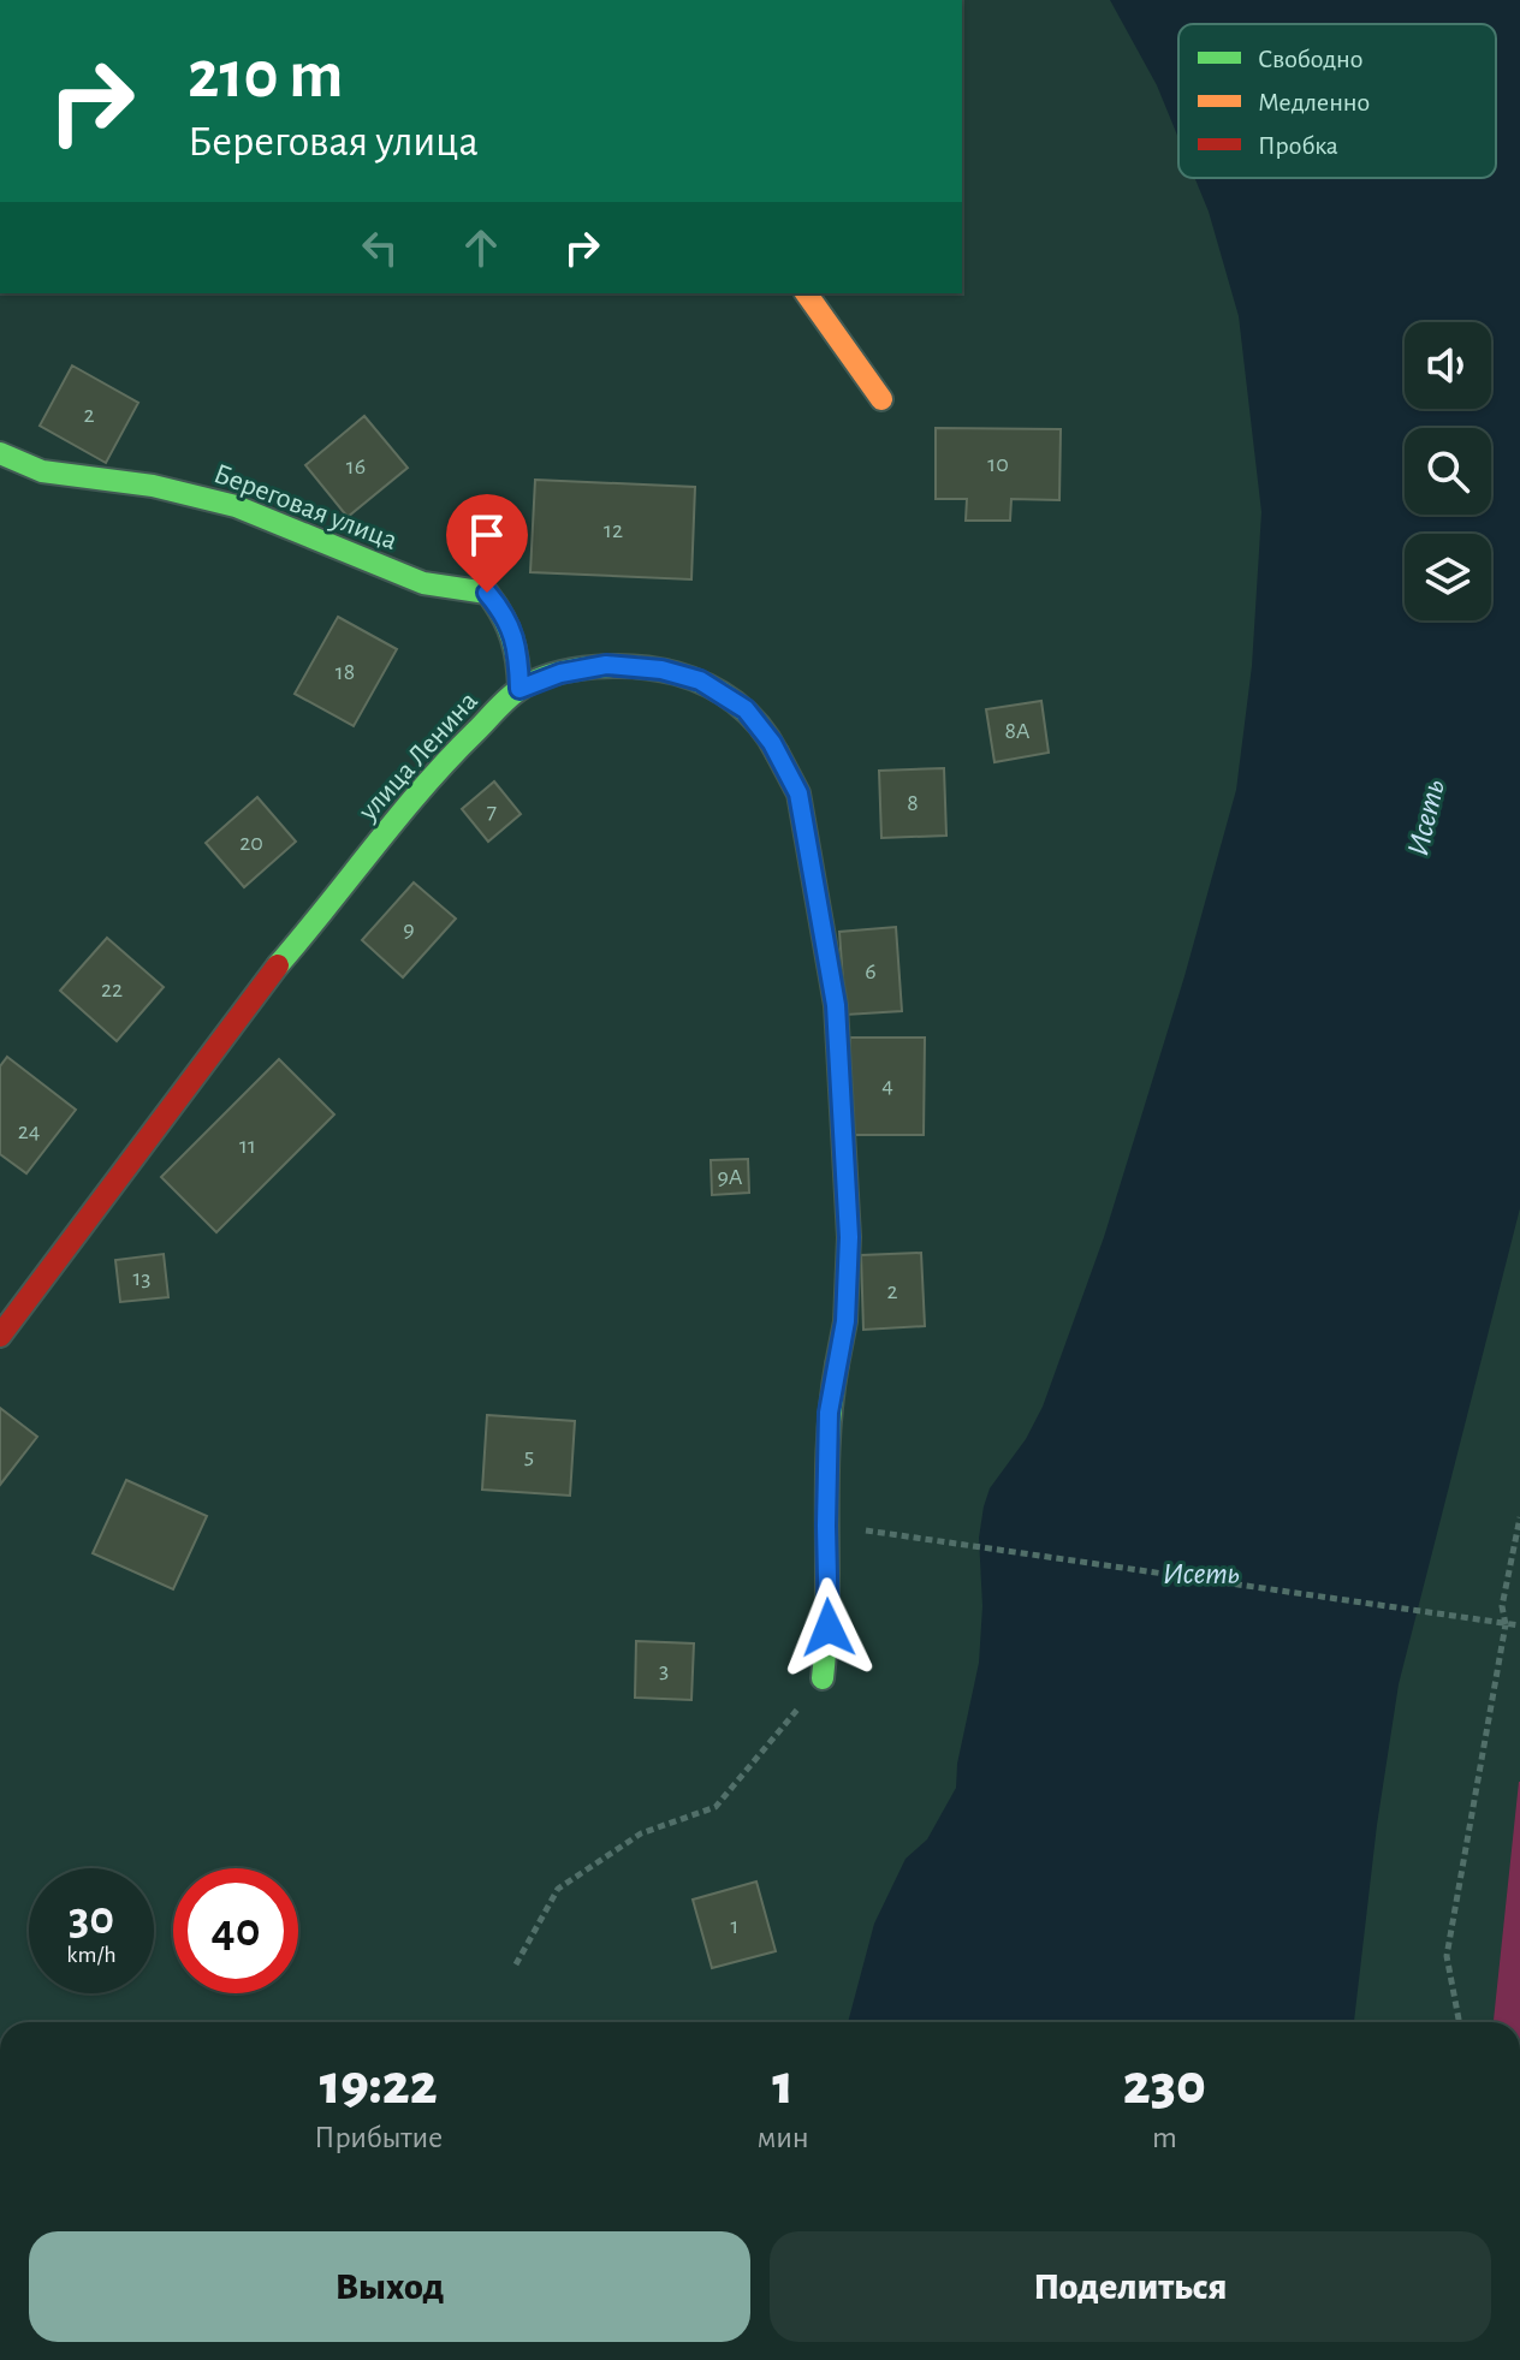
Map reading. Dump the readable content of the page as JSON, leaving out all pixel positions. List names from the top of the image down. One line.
{"streets":{"street":["Береговая улица","улица Ленина"]},"crossings":[["Береговая улица","улица Ленина"]],"water":["Исеть"],"house_numbers":["2","10","16","12","18","8А","8","7","20","9","6","22","4","24","11","9А","13","2","5","3","1"],"legend":["Свободно","Медленно","Пробка"],"page":{"turn":["210 m","Береговая улица"],"speed":"30 km/h","limit":"40","eta":["19:22","Прибытие","1","мин","230","m"],"buttons":["Выход","Поделиться"]}}
